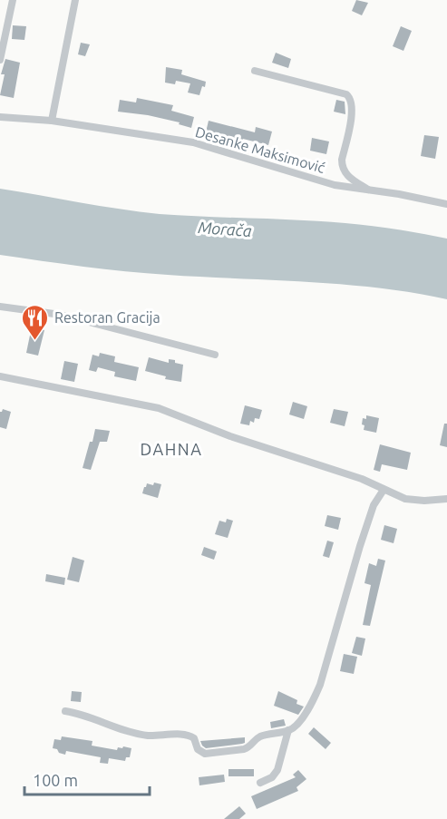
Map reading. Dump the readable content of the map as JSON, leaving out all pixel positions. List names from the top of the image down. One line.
{"streets":{"street":["Desanke Maksimović"]},"districts":["DAHNA"],"water":["Morača"],"places":{"restaurant":["Restoran Gracija"]},"scale_bar":"100 m"}
